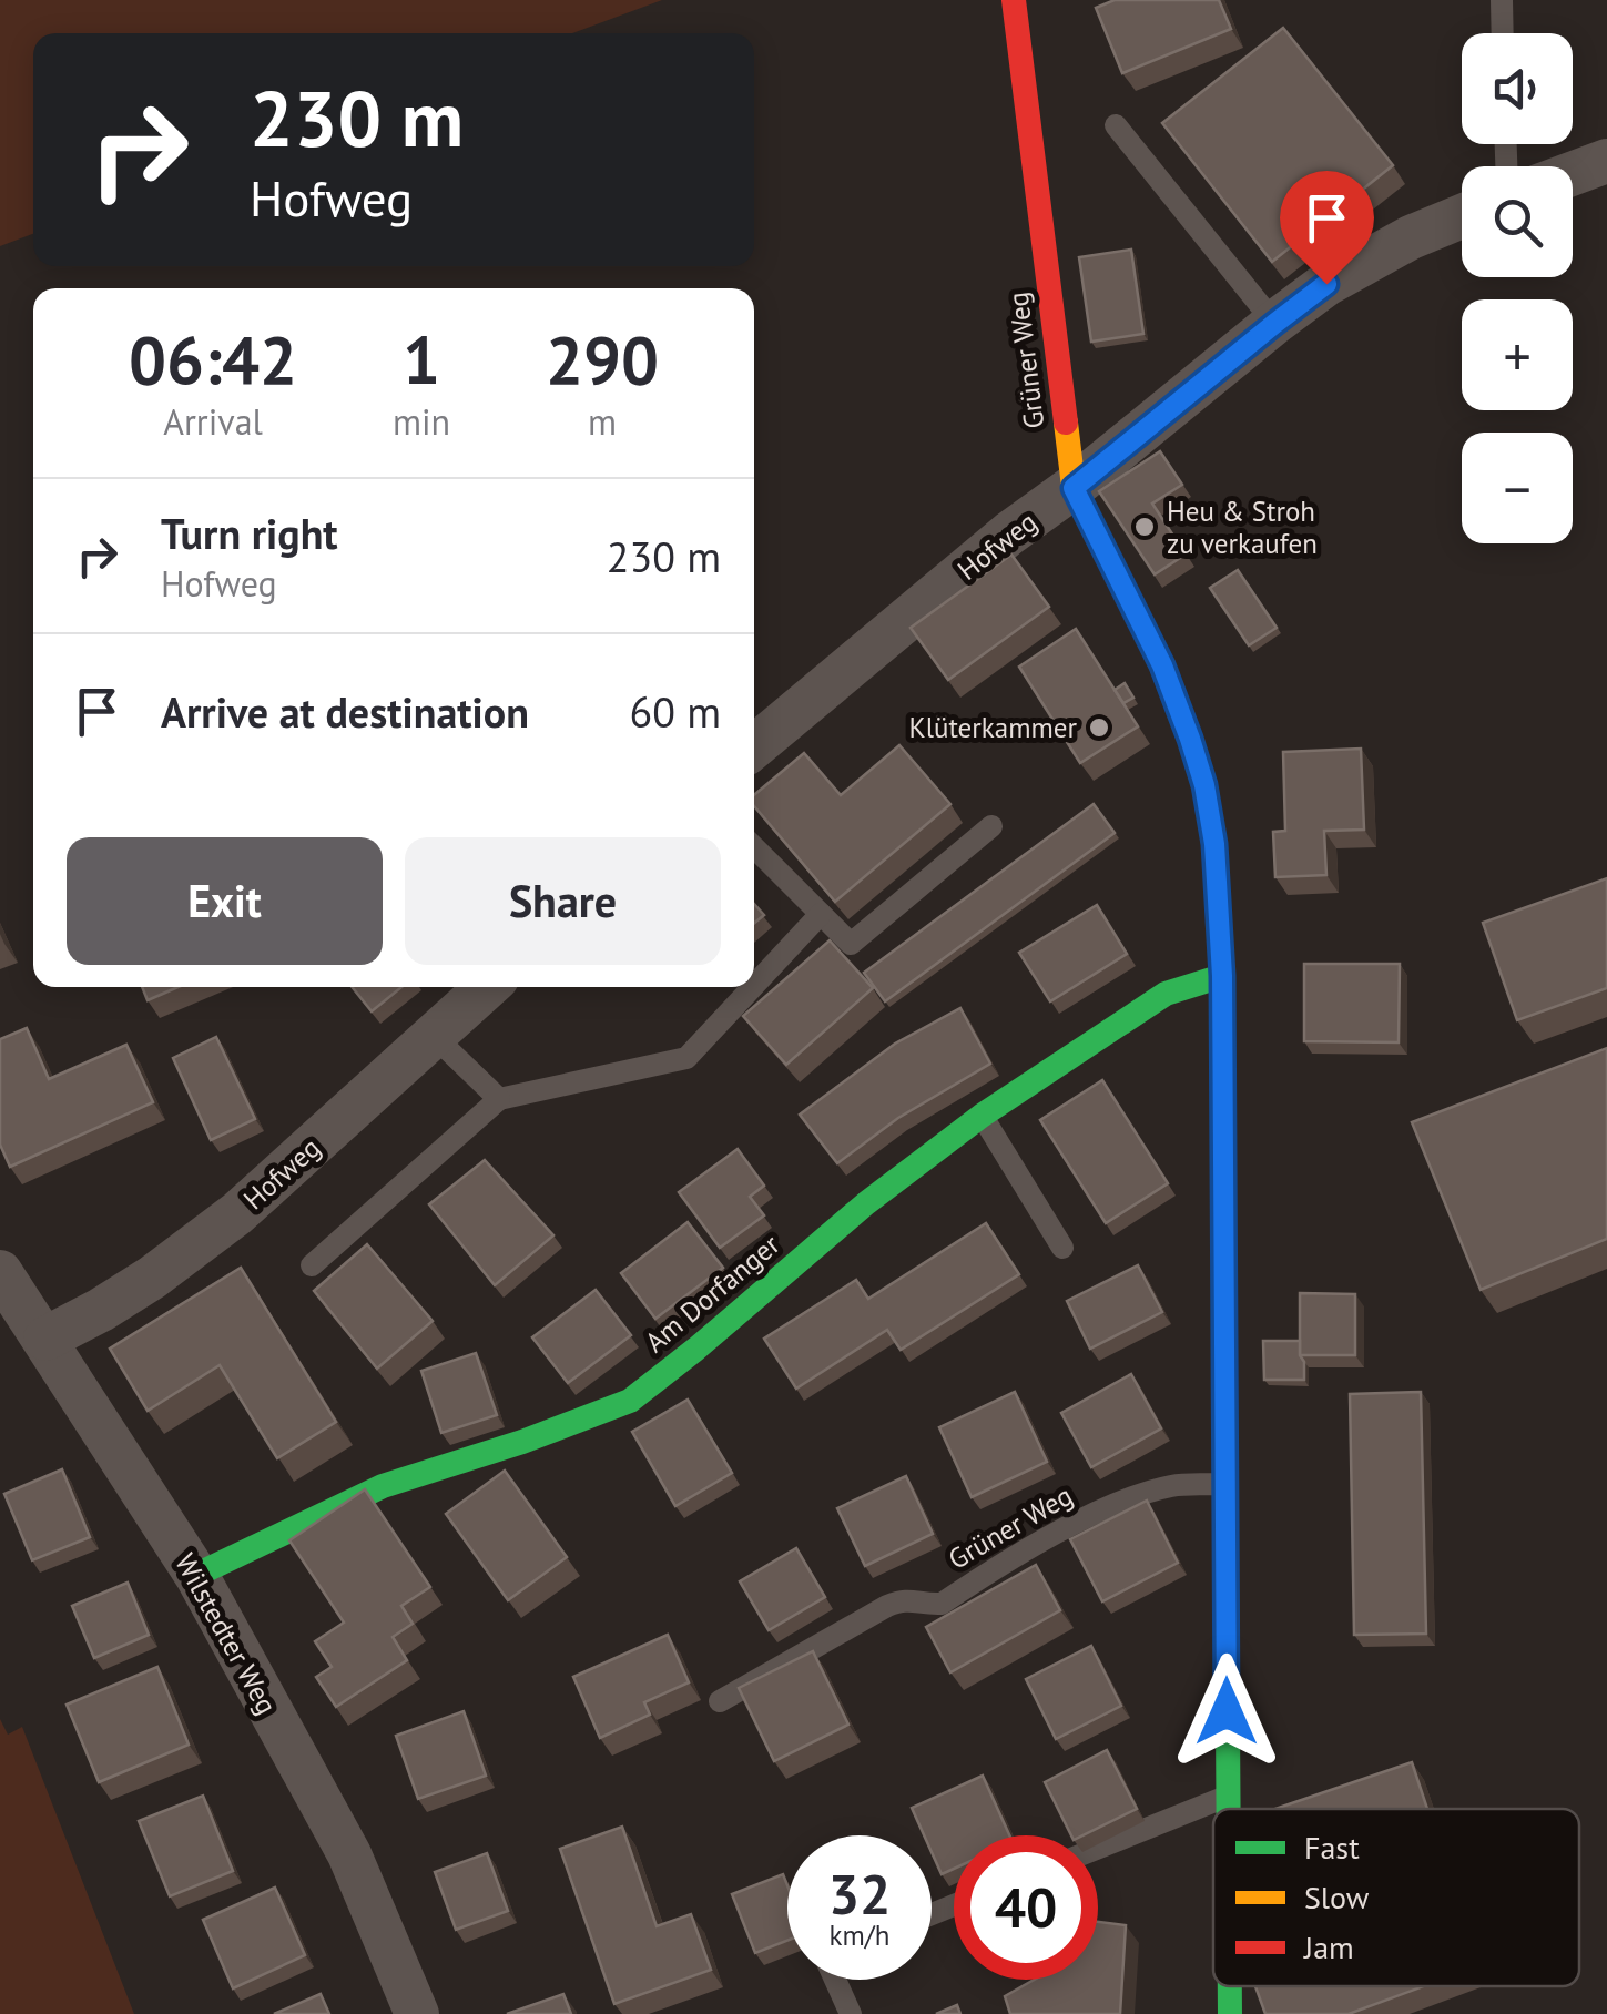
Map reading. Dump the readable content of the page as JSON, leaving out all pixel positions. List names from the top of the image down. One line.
{"streets":{"street":["Grüner Weg","Hofweg","Am Dorfanger","Wilstedter Weg"]},"crossings":[["Grüner Weg","Hofweg"],["Grüner Weg","Am Dorfanger"],["Hofweg","Wilstedter Weg"],["Am Dorfanger","Wilstedter Weg"]],"places":["Heu & Stroh zu verkaufen","Klüterkammer"],"legend":["Fast","Slow","Jam"],"page":{"map_buttons":["+","−"],"turn":["230 m","Hofweg"],"eta":["06:42","Arrival","1","min","290","m"],"list":[{"name":"Turn right","note":"Hofweg","value":"230 m"},{"name":"Arrive at destination","value":"60 m"}],"buttons":["Exit","Share"],"speed":"32 km/h","limit":"40"}}
